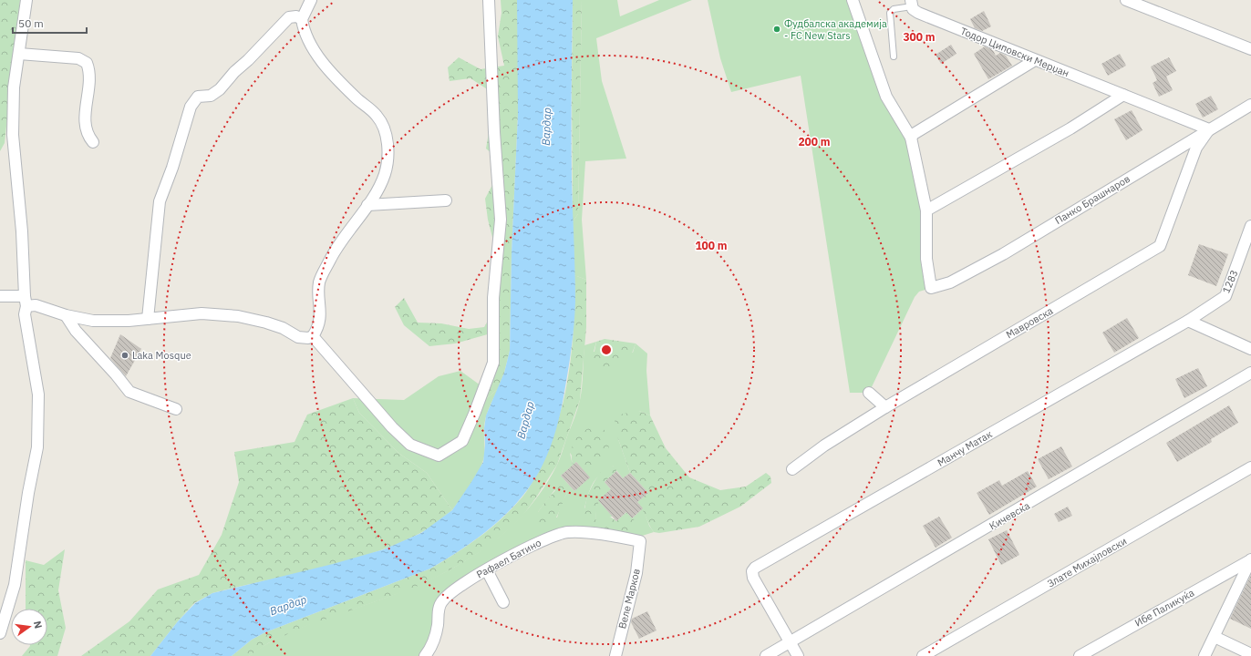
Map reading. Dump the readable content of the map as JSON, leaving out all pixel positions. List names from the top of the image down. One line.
{"streets":{"street":["Тодор Циповски Мерџан","Панко Брашнаров","1283","Мавровска","Манчу Матак","Кичевска","Рафаел Батино","Злате Михајловски","Веле Марков","Ибе Паликуќа"]},"crossings":[["Тодор Циповски Мерџан","Панко Брашнаров"],["Тодор Циповски Мерџан","Мавровска"],["Панко Брашнаров","Мавровска"],["1283","Манчу Матак"],["Манчу Матак","Кичевска"],["Рафаел Батино","Веле Марков"]],"water":["Вардар"],"places":["Фудбалска академија - FC New Stars","Laka Mosque"],"scale_bar":"50 m","north":"right","rings":["300 m","200 m","100 m"]}
